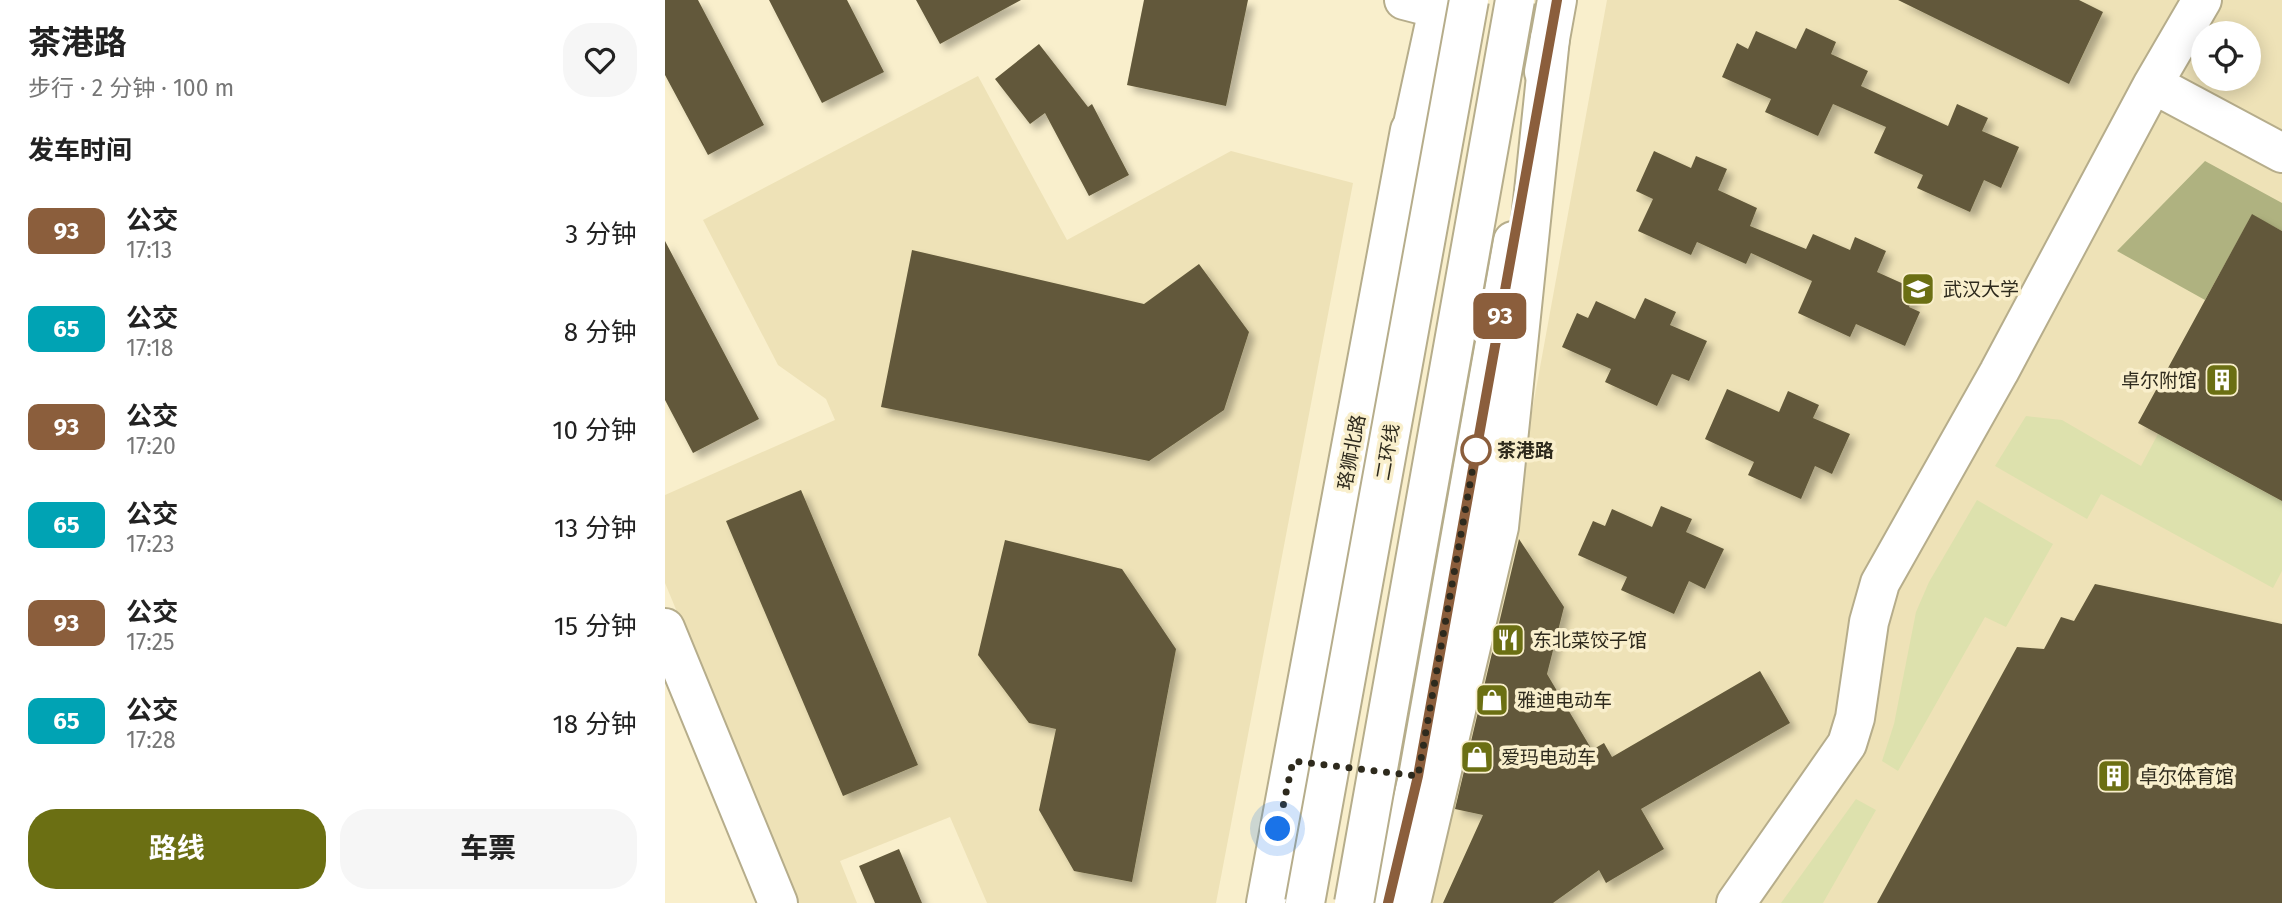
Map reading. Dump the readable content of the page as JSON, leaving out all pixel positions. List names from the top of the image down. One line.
{"streets":{"main road":["珞狮北路","二环线"]},"places":{"school or university":["武汉大学"],"building":["卓尔附馆","卓尔体育馆"],"other":["茶港路"],"restaurant":["东北菜饺子馆"],"shop":["雅迪电动车","爱玛电动车"]},"lines":["bus line 93"],"page":{"heading":[["茶港路","步行 · 2 分钟 · 100 m"],"发车时间"],"on_map":"93","list":[{"mark":"93","name":"公交","note":"17:13","value":"3 分钟"},{"mark":"65","name":"公交","note":"17:18","value":"8 分钟"},{"mark":"93","name":"公交","note":"17:20","value":"10 分钟"},{"mark":"65","name":"公交","note":"17:23","value":"13 分钟"},{"mark":"93","name":"公交","note":"17:25","value":"15 分钟"},{"mark":"65","name":"公交","note":"17:28","value":"18 分钟"}],"buttons":["路线","车票"]}}
